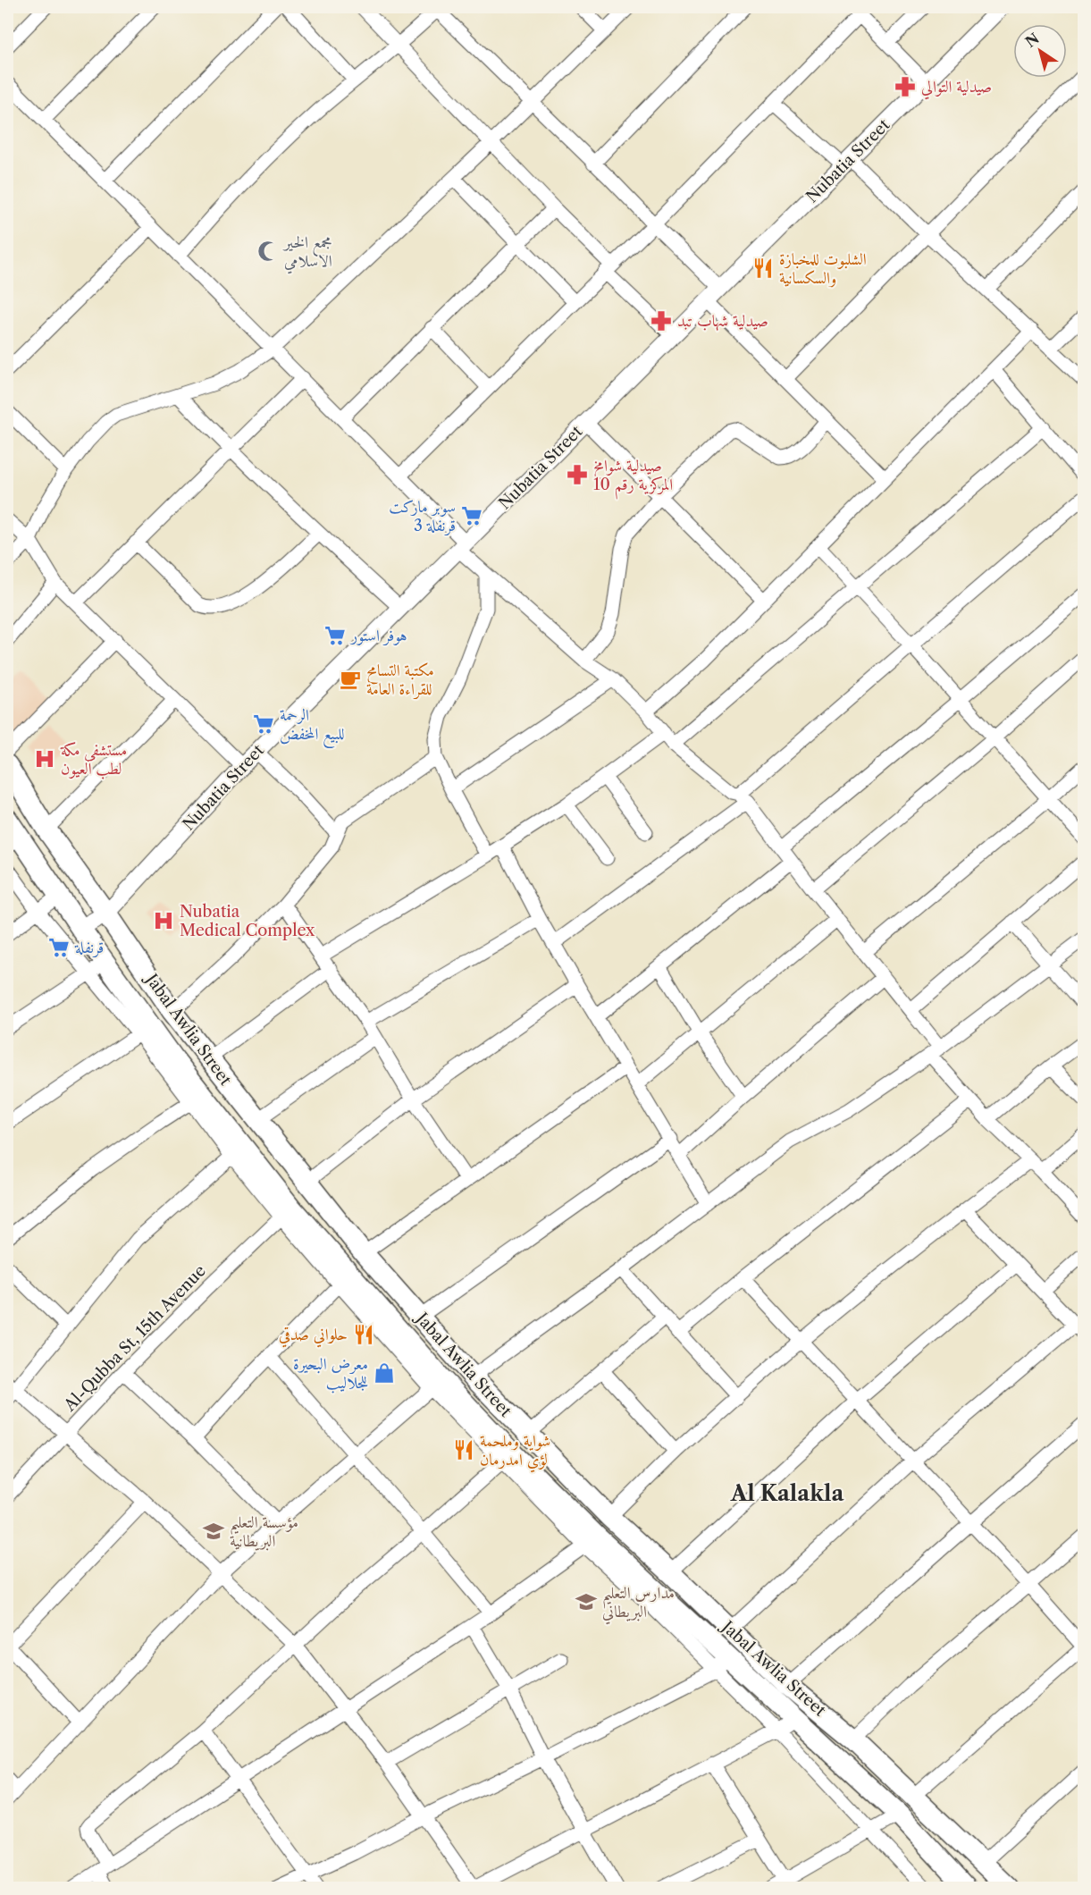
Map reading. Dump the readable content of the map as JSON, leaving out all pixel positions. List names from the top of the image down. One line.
{"streets":{"main road":["Jabal Awlia Street"],"street":["Nubatia Street","Al-Qubba St, 15th Avenue"]},"crossings":[["Nubatia Street","Jabal Awlia Street"],["Jabal Awlia Street","Al-Qubba St, 15th Avenue"]],"districts":["Al Kalakla"],"places":{"pharmacy":["صيدلية التوالي","صيدلية شهاب تبد","صيدلية شوامخ المركزية رقم 10"],"mosque":["مجمع الخير الاسلامي"],"restaurant":["الشلبوت للمخبازة والسكسانية","حلواني صدقي","شواية وملحمة لؤي امدرمان"],"supermarket":["سوبر ماركت قرنفلة 3","هوفر استور","الرحمة للبيع المخفض","قرنفلة"],"cafe":["مكتبة التسامح للقراءة العامة"],"hospital":["مستشفى مكة لطب العيون","Nubatia Medical Complex"],"shop":["معرض البحيرة للجلاليب"],"school or university":["مؤسسة التعليم البريطانية","مدارس التعليم البريطاني"]},"north":"top left"}
